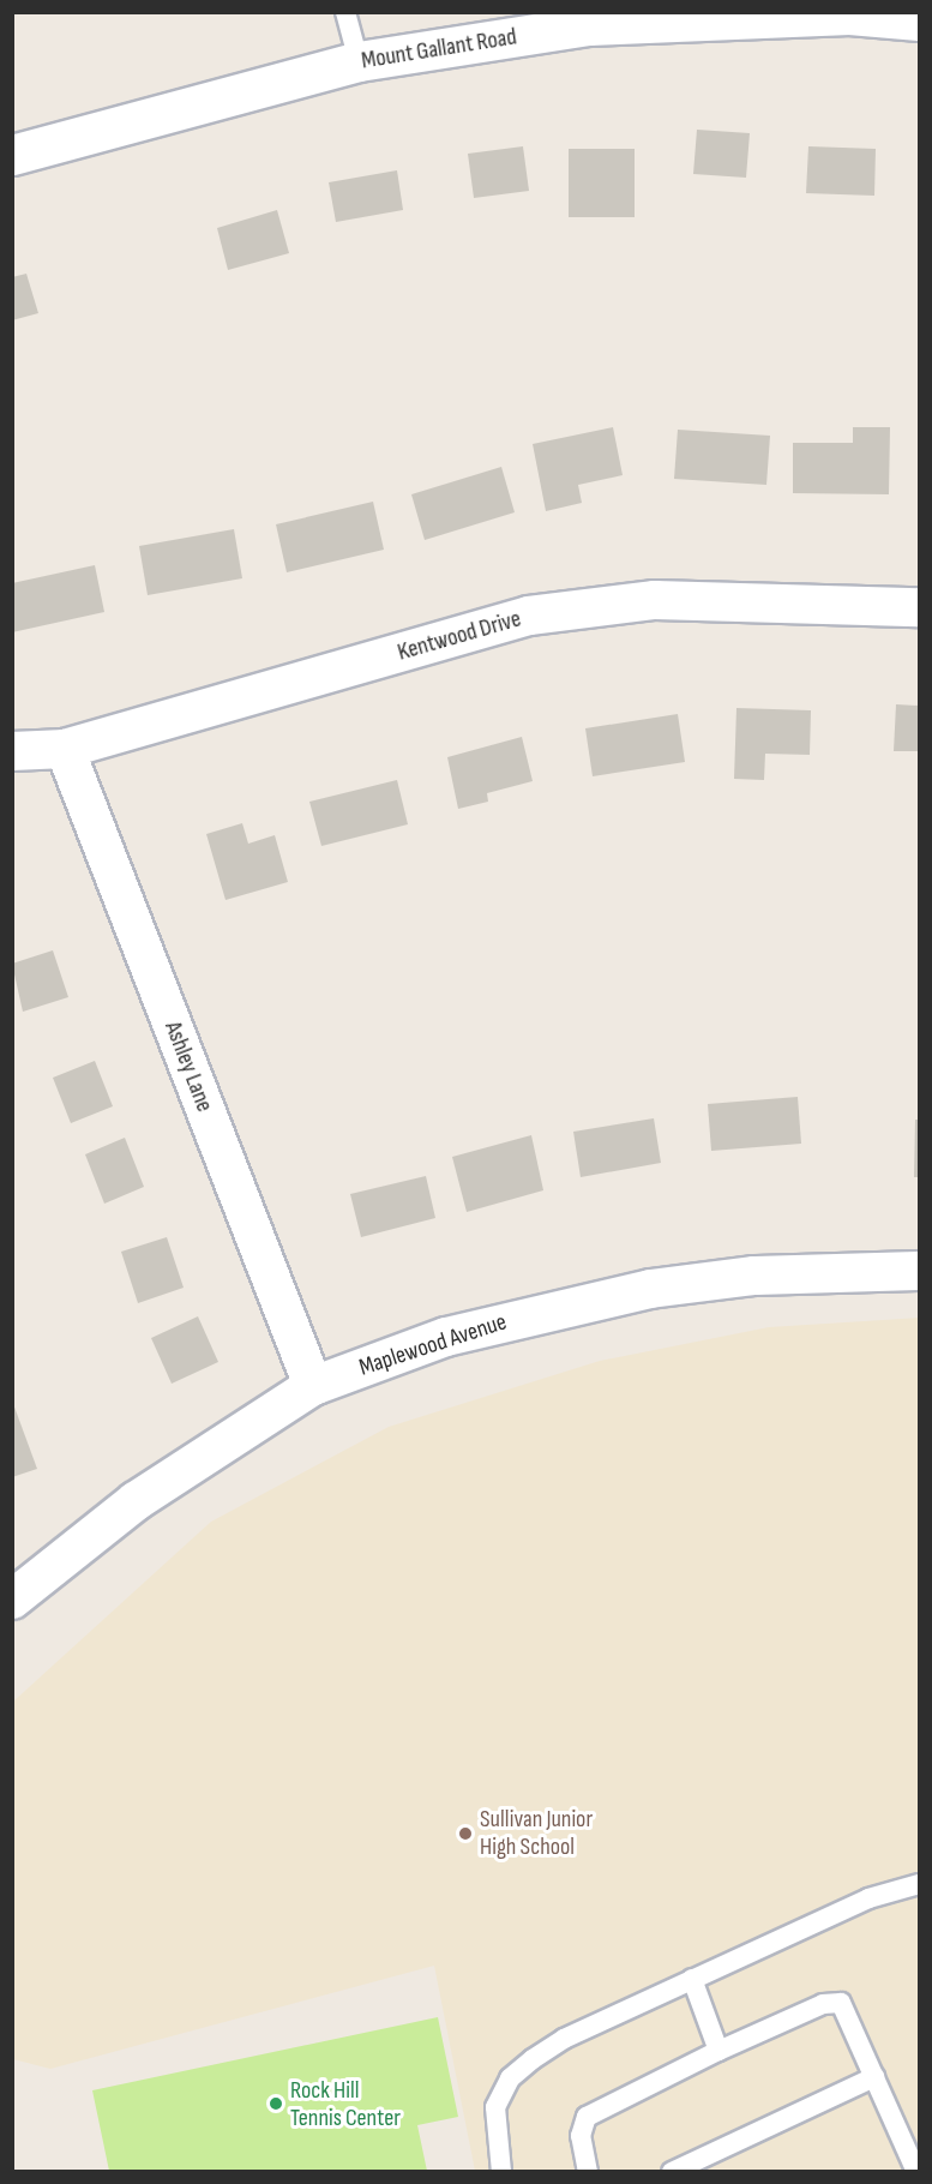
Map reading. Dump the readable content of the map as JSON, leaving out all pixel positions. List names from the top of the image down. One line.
{"streets":{"street":["Mount Gallant Road","Kentwood Drive","Ashley Lane","Maplewood Avenue"]},"crossings":[["Kentwood Drive","Ashley Lane"],["Ashley Lane","Maplewood Avenue"]],"places":["Sullivan Junior High School","Rock Hill Tennis Center"]}
